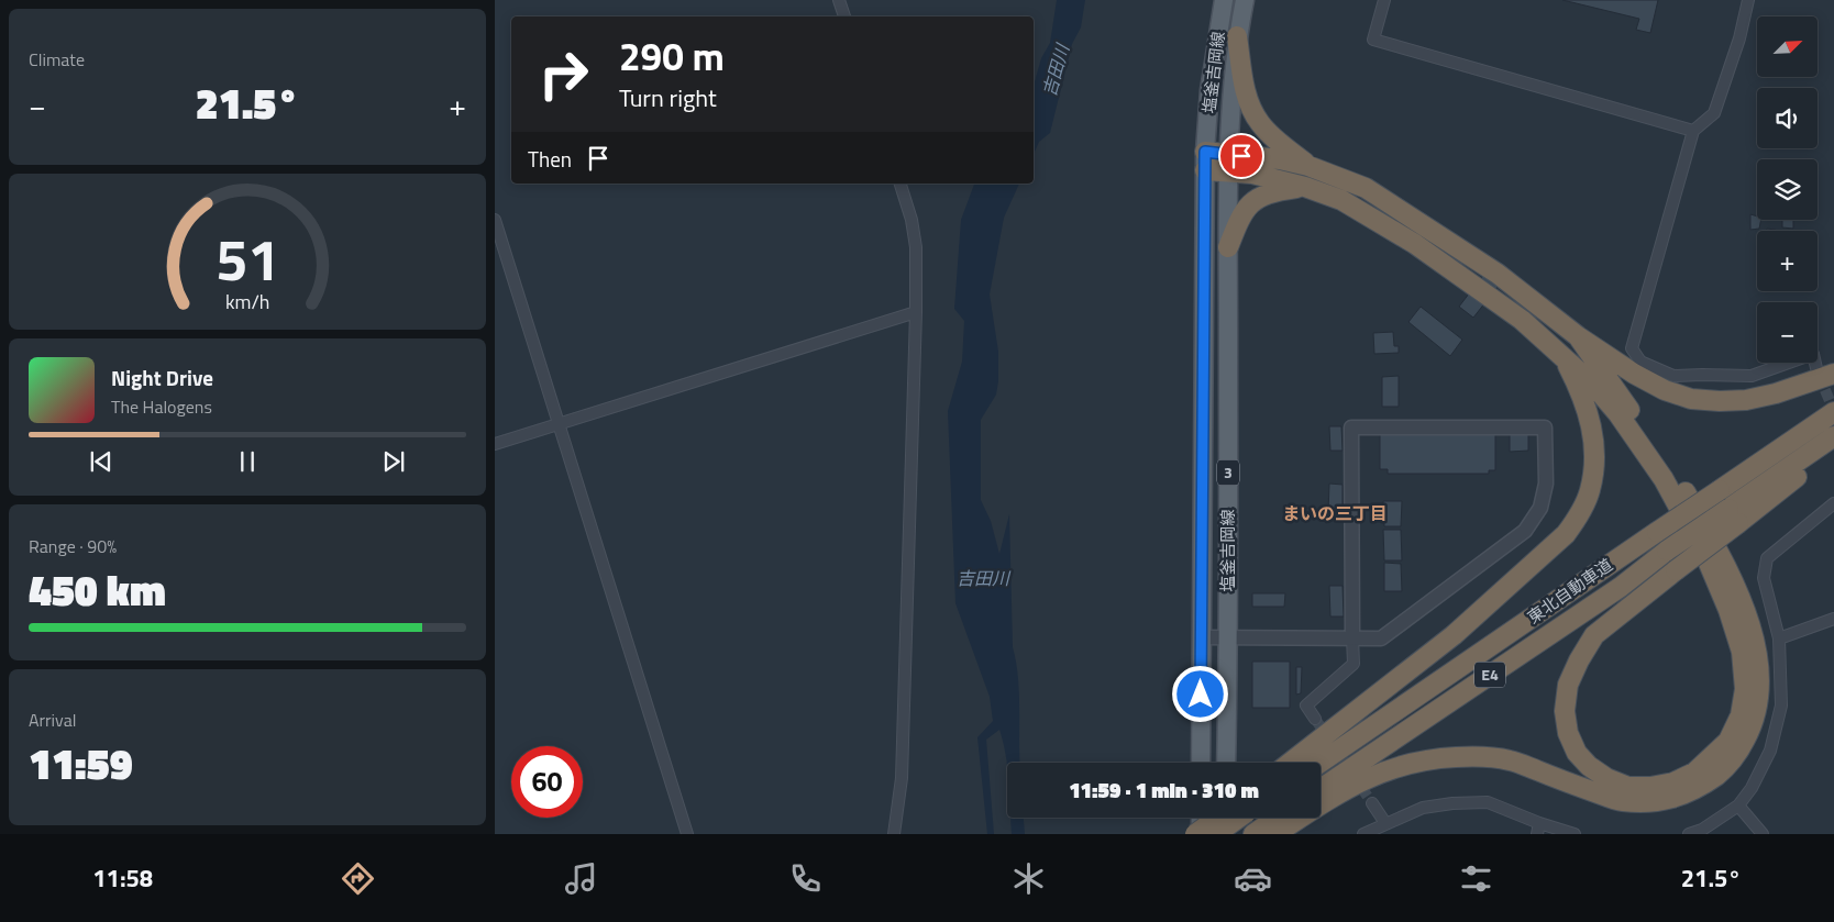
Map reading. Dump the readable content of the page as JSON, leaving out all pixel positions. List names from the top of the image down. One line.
{"streets":{"highway":["東北自動車道","E4"],"main road":["塩釜吉岡線","3"]},"districts":["まいの三丁目"],"water":["吉田川"],"north":"top right","page":{"tile":["Climate",["Range · 90%","450 km"],["Arrival","11:59"]],"map_buttons":["+","−"],"turn":["290 m","Turn right"],"heat":["−","21.5°","+"],"then":"Then","song":["Night Drive","The Halogens"],"limit":"60","trip":"11:59 · 1 min · 310 m","tabs":["11:58","21.5°"],"gauge":["51","km/h"]}}
